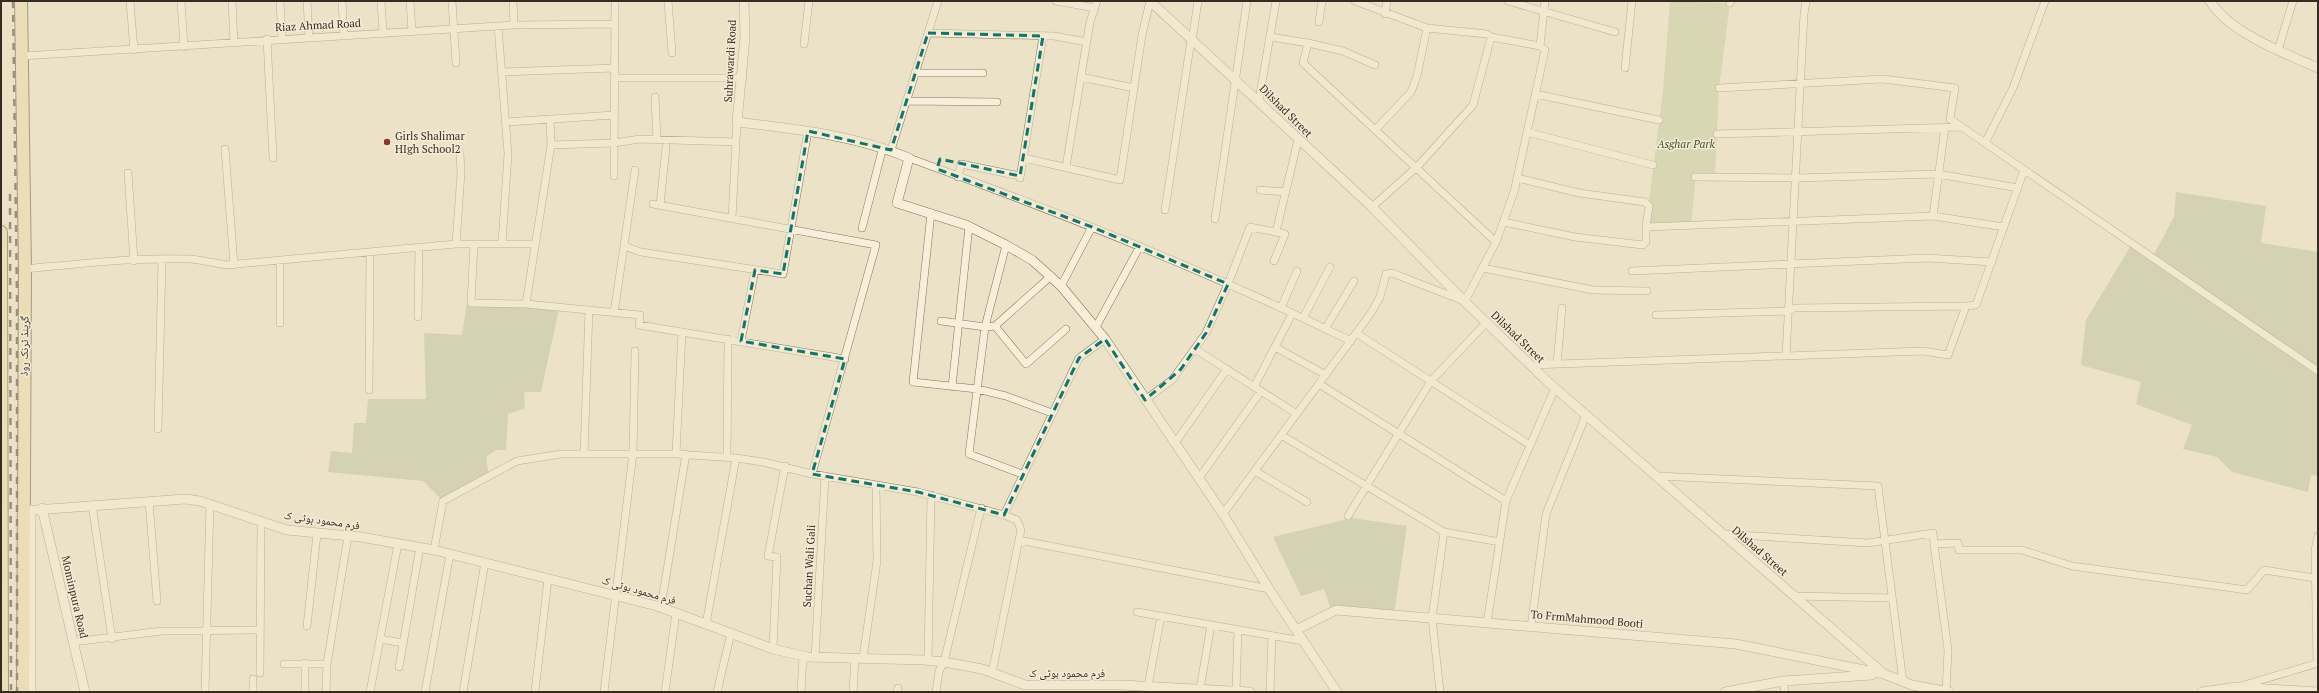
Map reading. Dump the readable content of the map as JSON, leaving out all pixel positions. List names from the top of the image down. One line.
{"streets":{"main road":["گرینڈ ٹرنک روڈ"],"street":["Riaz Ahmad Road","Suhrawardi Road","Dilshad Street","فرم محمود بوٹی ک","Suchan Wali Gali","Mominpura Road","To FrmMahmood Booti"]},"crossings":[["Riaz Ahmad Road","گرینڈ ٹرنک روڈ"],["Dilshad Street","To FrmMahmood Booti"],["گرینڈ ٹرنک روڈ","فرم محمود بوٹی ک"],["فرم محمود بوٹی ک","Suchan Wali Gali"],["فرم محمود بوٹی ک","Mominpura Road"]],"parks":["Asghar Park"],"places":["Girls Shalimar HIgh School2"]}
